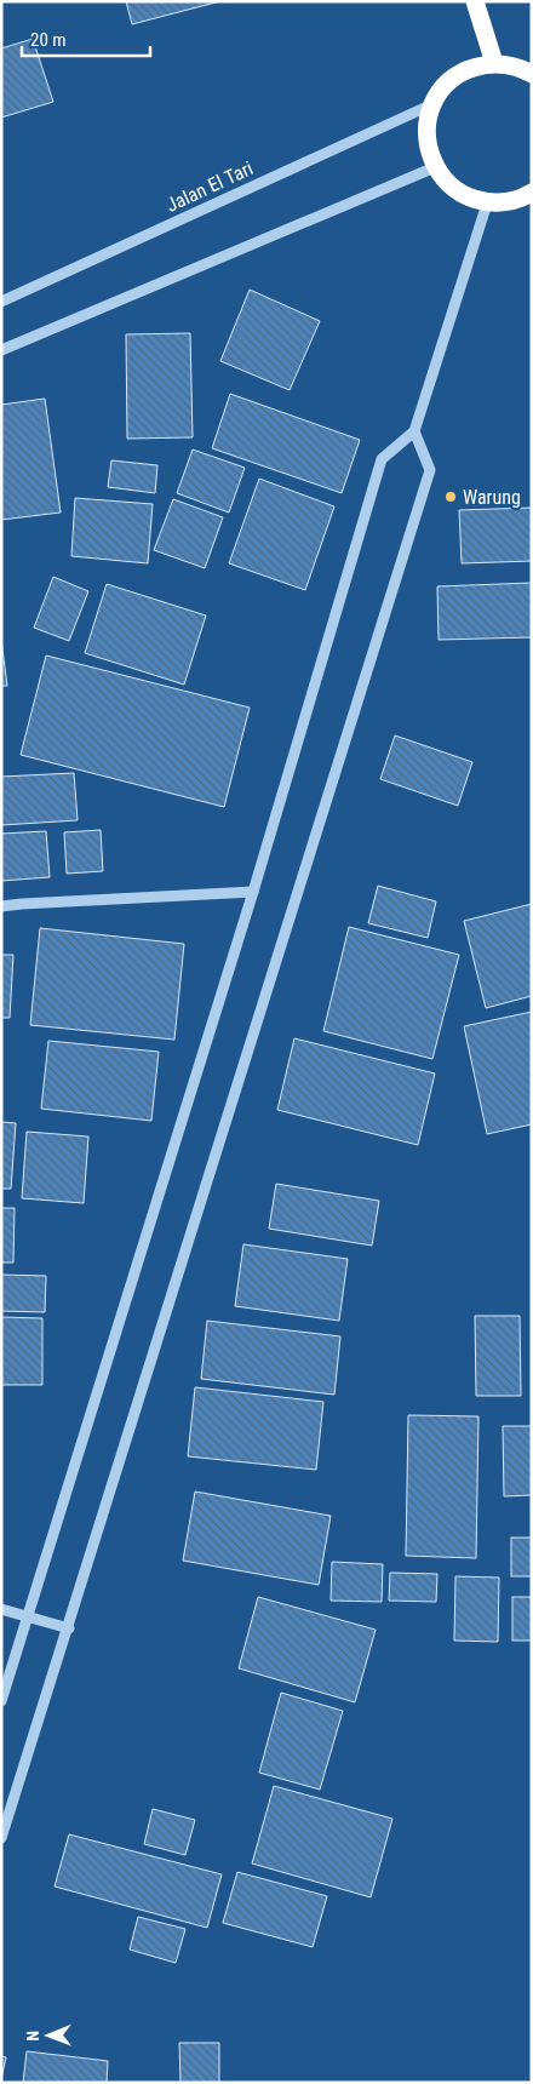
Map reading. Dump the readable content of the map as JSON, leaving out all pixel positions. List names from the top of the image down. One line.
{"streets":{"street":["Jalan El Tari"]},"places":["Warung"],"scale_bar":"20 m","north":"left"}
